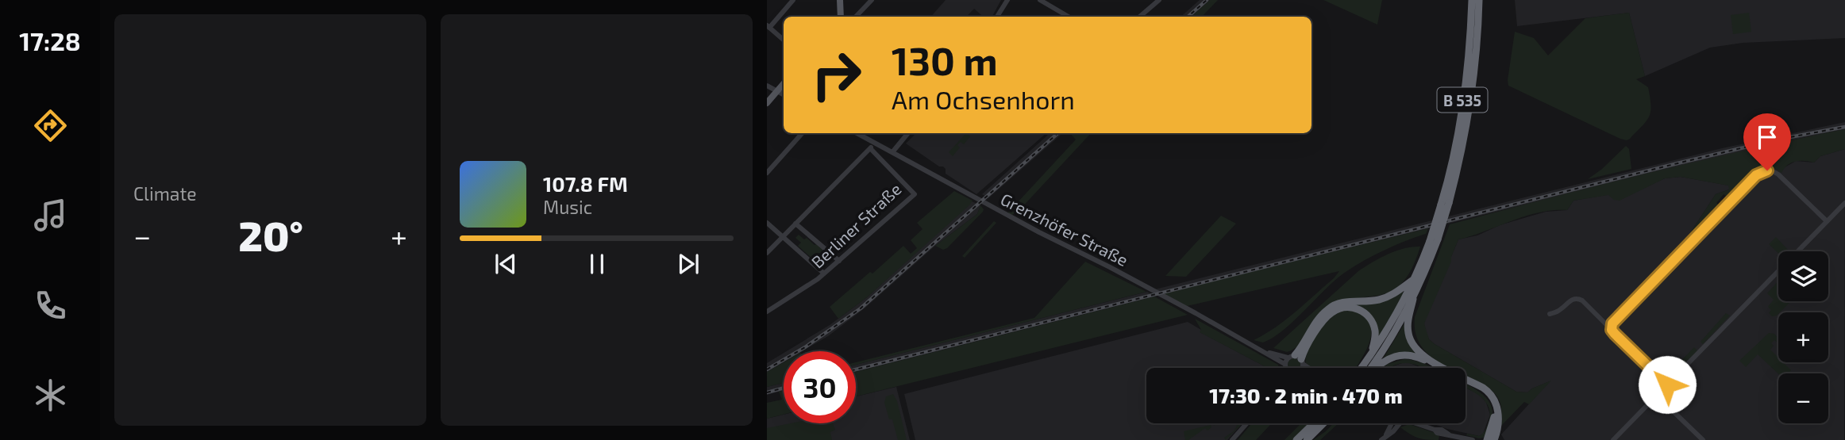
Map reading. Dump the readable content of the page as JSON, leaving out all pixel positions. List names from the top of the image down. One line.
{"streets":{"highway":["B 535"],"street":["Berliner Straße","Grenzhöfer Straße"]},"crossings":[["B 535","Grenzhöfer Straße"]],"page":{"tabs":"17:28","tile":"Climate","turn":["130 m","Am Ochsenhorn"],"song":["107.8 FM","Music"],"heat":["−","20°","+"],"map_buttons":["+","−"],"limit":"30","trip":"17:30 · 2 min · 470 m"}}
